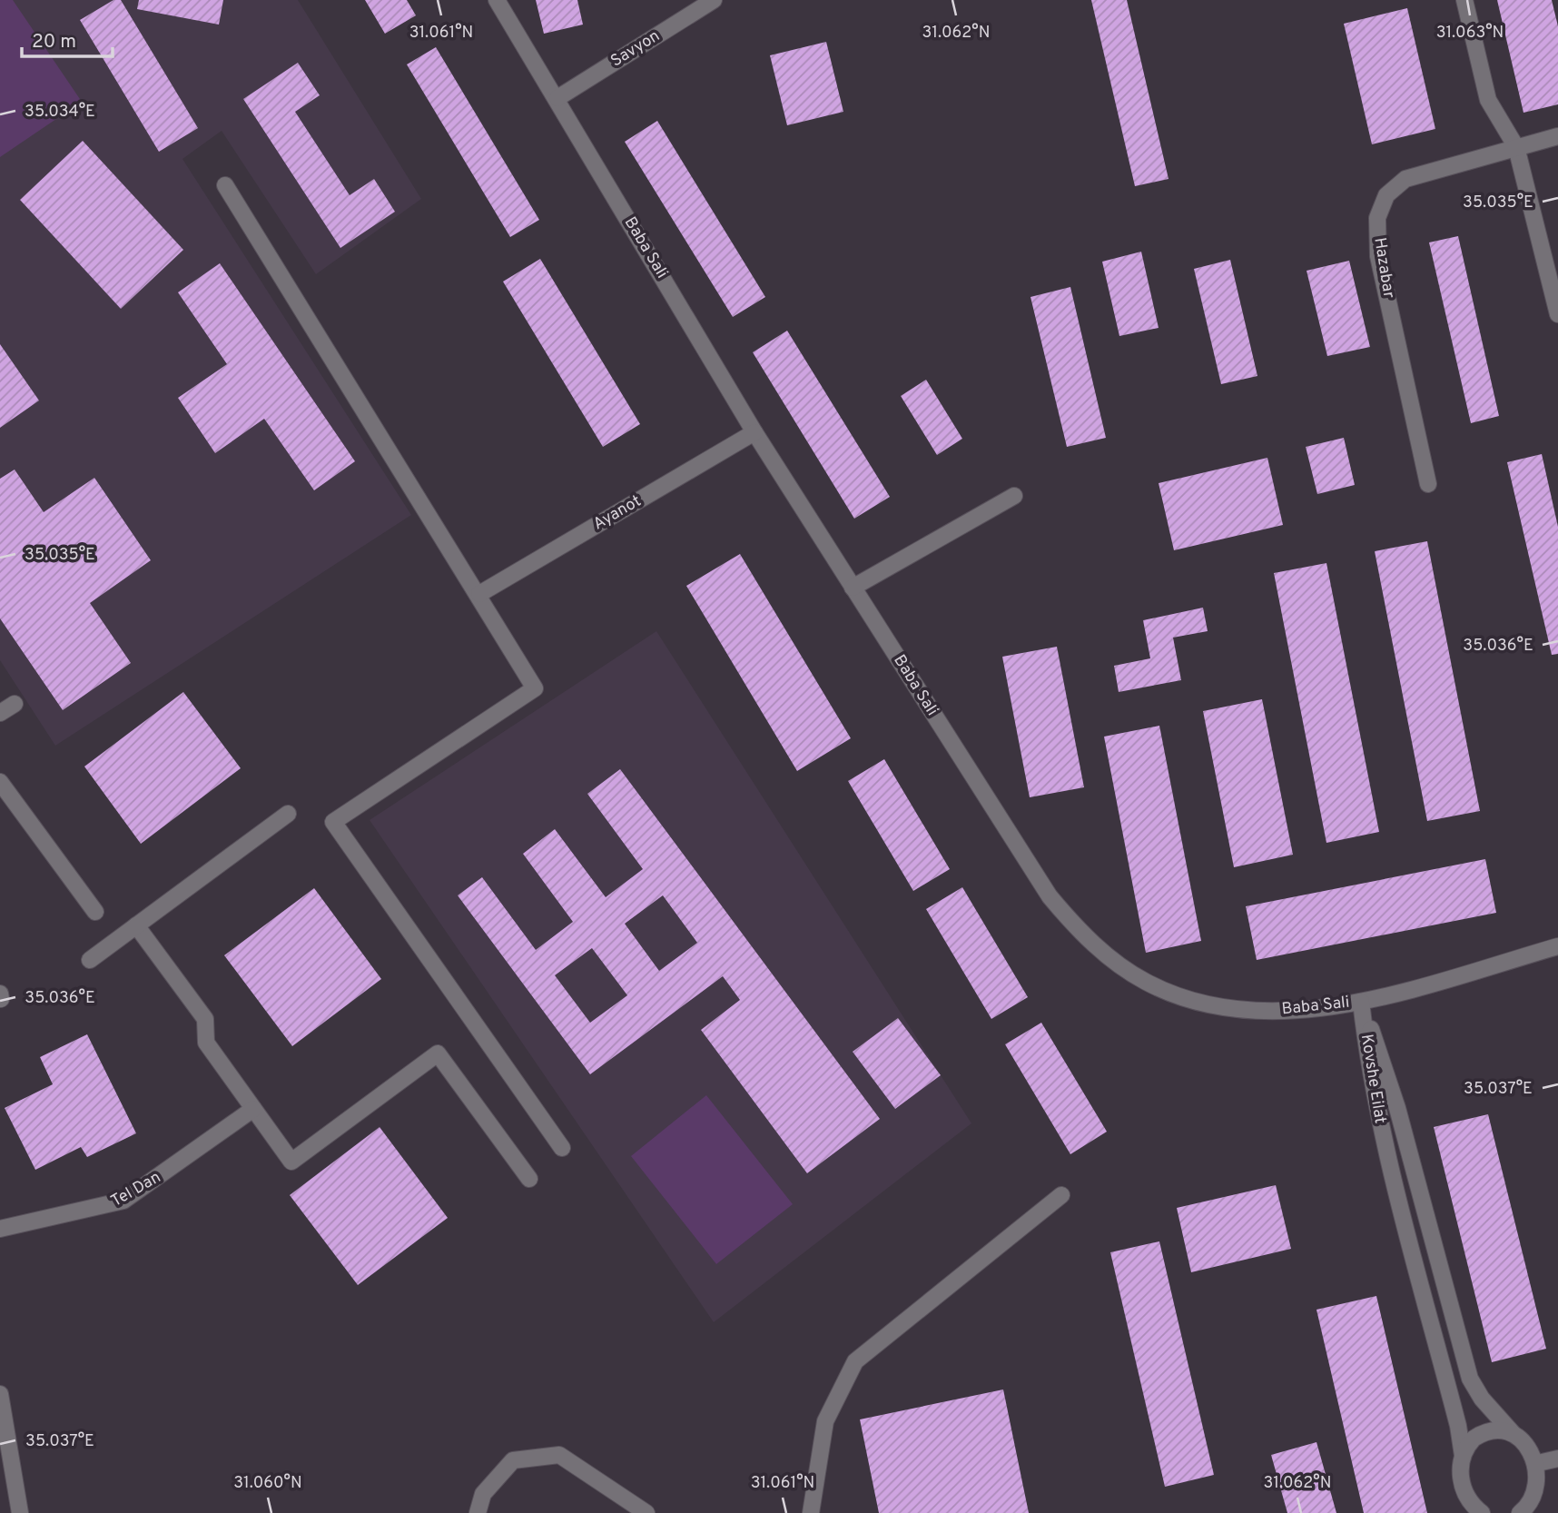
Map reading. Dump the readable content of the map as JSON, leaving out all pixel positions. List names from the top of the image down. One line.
{"streets":{"street":["Savyon","Baba Sali","Hazabar","Ayanot","Kovshe Eilat","Tel Dan"]},"crossings":[["Savyon","Baba Sali"],["Baba Sali","Ayanot"],["Baba Sali","Kovshe Eilat"]],"scale_bar":"20 m","coordinates":["31.061°N","31.062°N","31.063°N","35.034°E","35.035°E","35.036°E","35.037°E","31.060°N"]}
